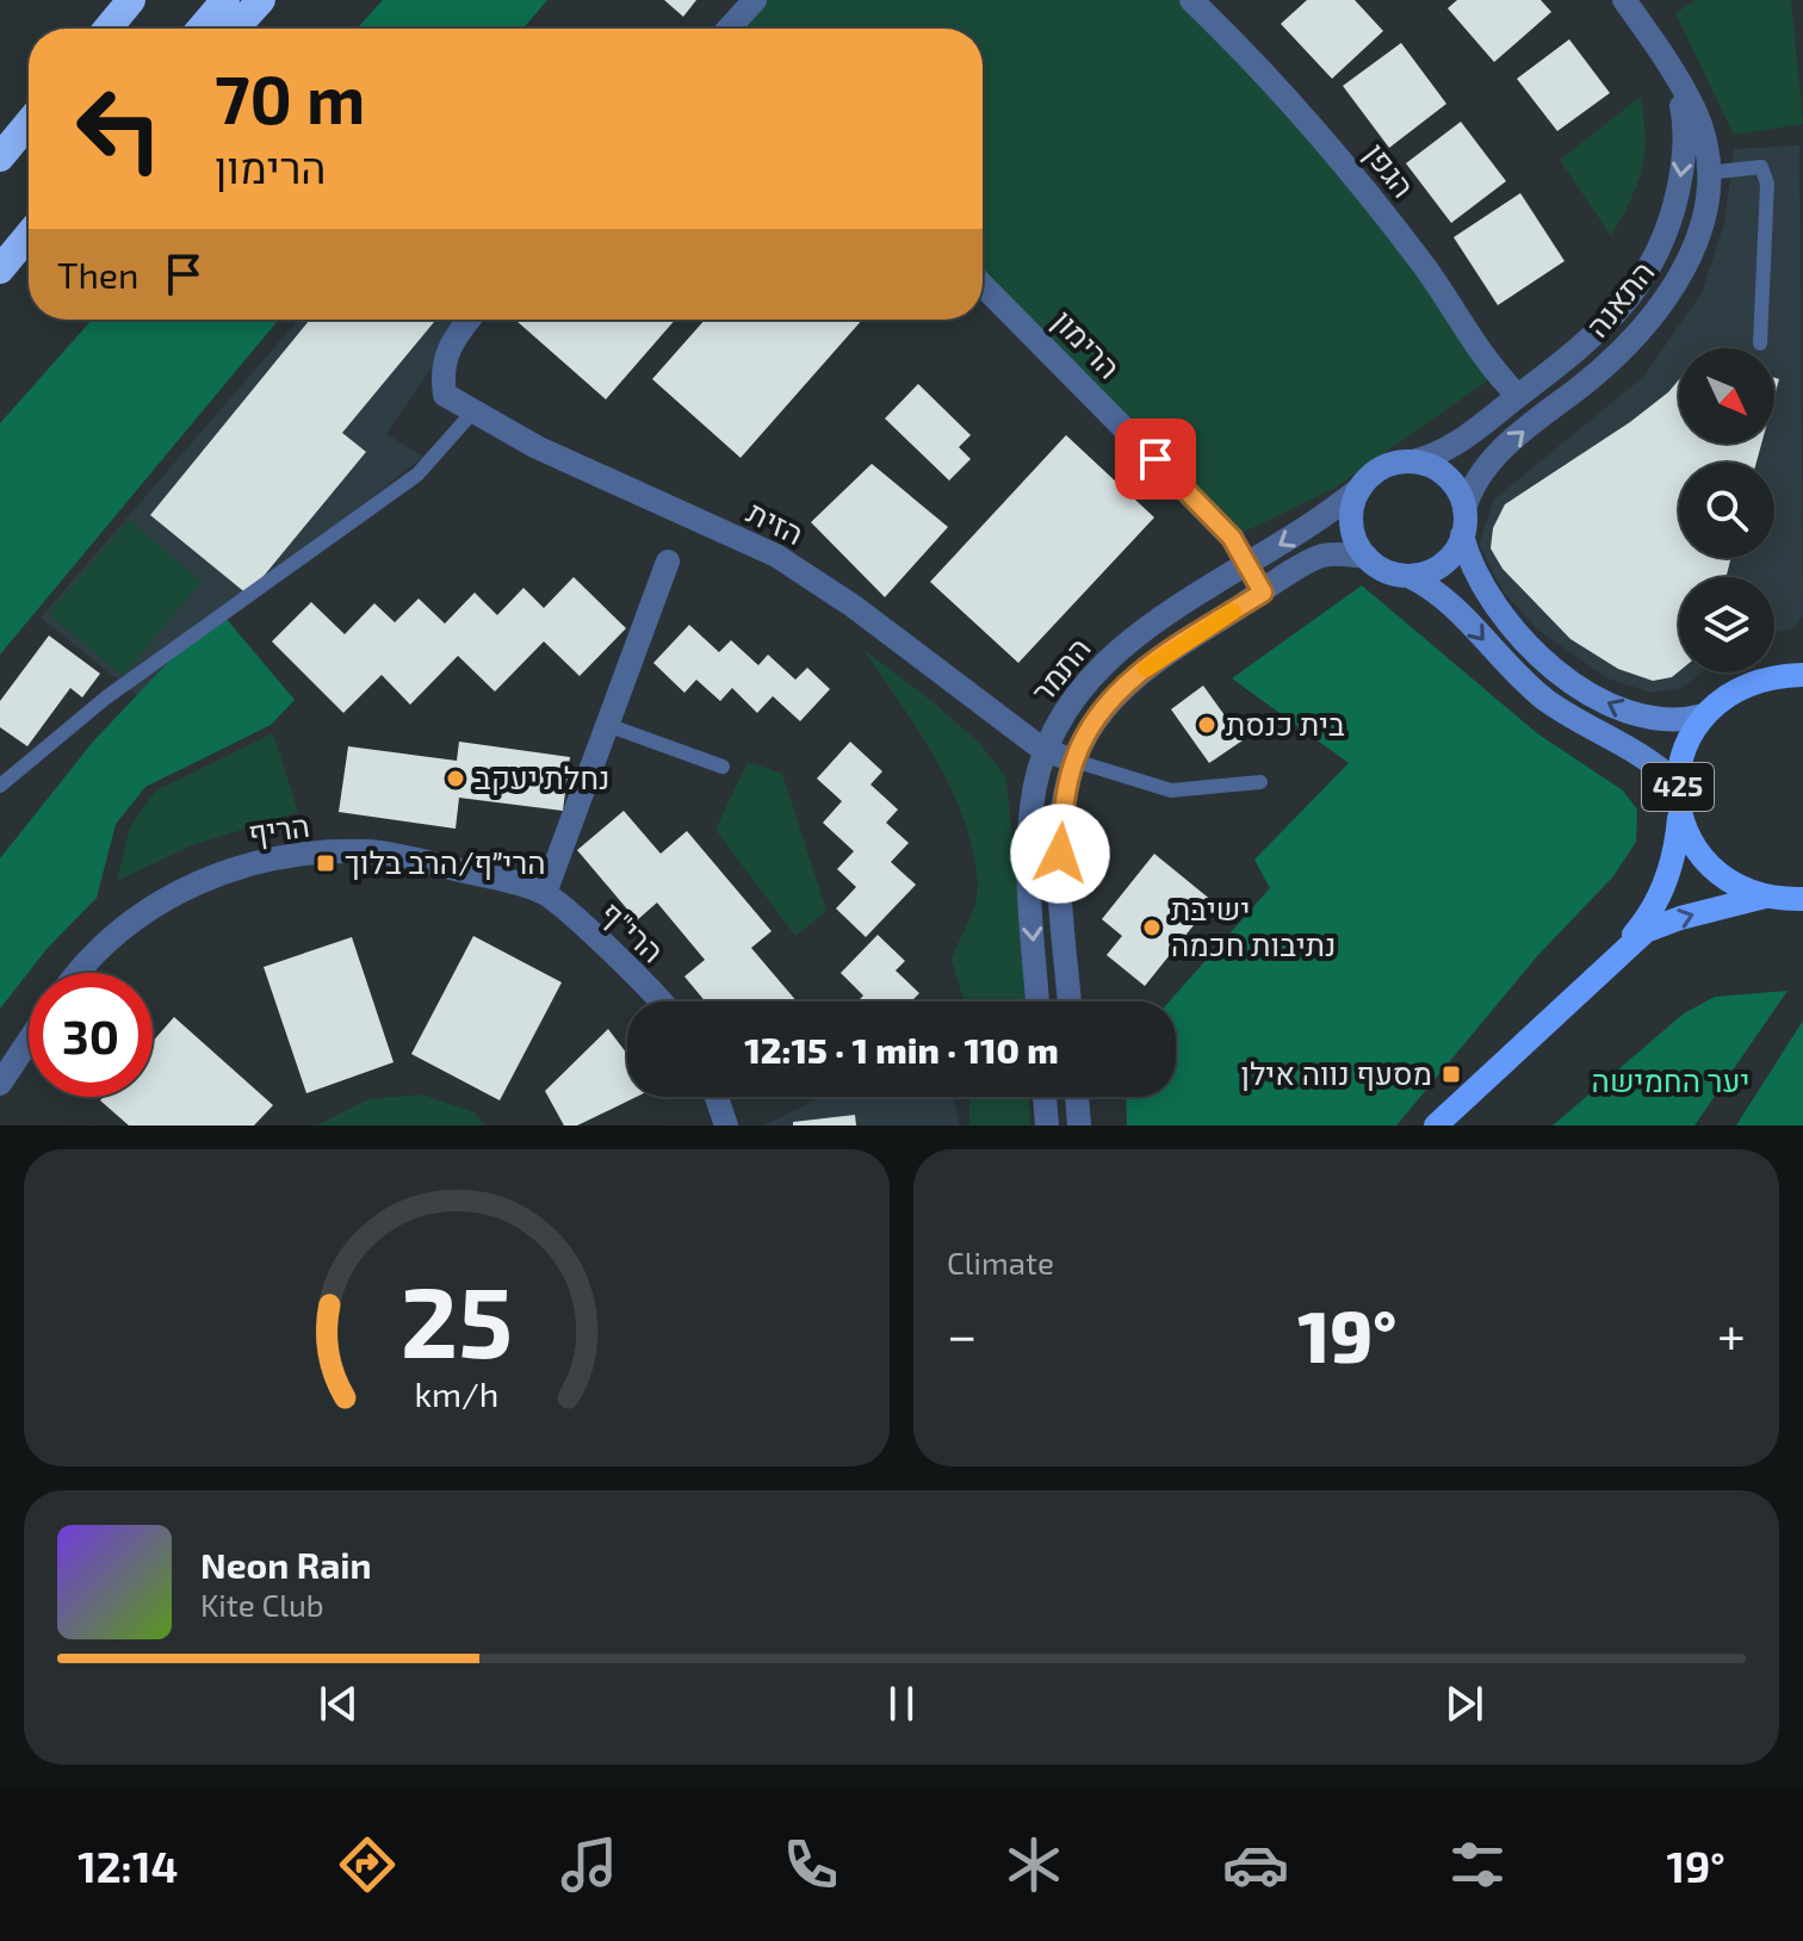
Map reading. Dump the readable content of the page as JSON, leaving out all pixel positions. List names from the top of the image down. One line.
{"streets":{"main road":["425"],"street":["הגפן","התאנה","הרימון","הזית","התמר","הריף","הרי\"ף"]},"crossings":[["הגפן","התאנה"],["התאנה","התמר"],["הרימון","התמר"],["הזית","התמר"],["הריף","הרי\"ף"]],"parks":["יער החמישה"],"places":{"other":["בית כנסת","נחלת יעקב","ישיבת נתיבות חכמה"],"transit":["הרי״ף/הרב בלוך","מסעף נווה אילן"]},"north":"bottom right","page":{"turn":["70 m","הרימון"],"then":"Then","limit":"30","trip":"12:15 · 1 min · 110 m","tile":"Climate","heat":["−","19°","+"],"song":["Neon Rain","Kite Club"],"tabs":["12:14","19°"],"gauge":["25","km/h"]}}
